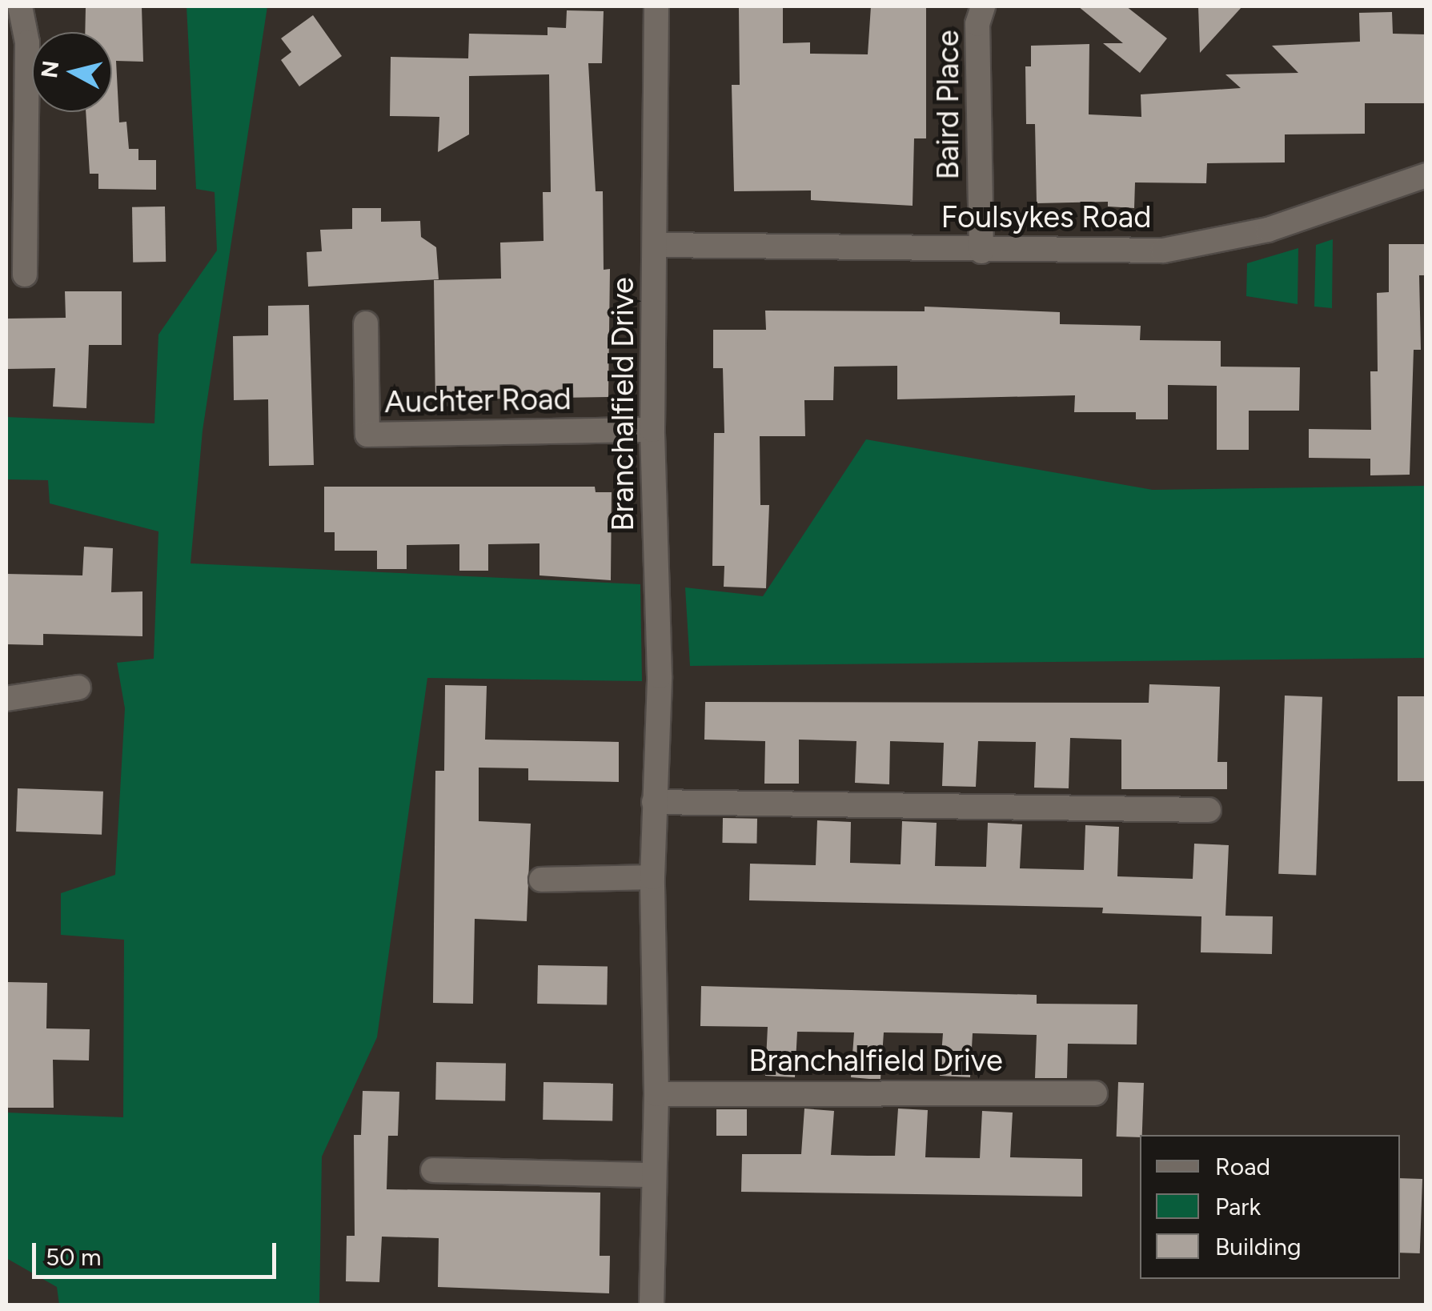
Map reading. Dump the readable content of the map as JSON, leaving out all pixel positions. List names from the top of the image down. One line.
{"streets":{"street":["Baird Place","Foulsykes Road","Auchter Road","Branchalfield Drive"]},"crossings":[["Baird Place","Foulsykes Road"],["Foulsykes Road","Branchalfield Drive"],["Auchter Road","Branchalfield Drive"]],"legend":["Road","Park","Building"],"scale_bar":"50 m","north":"left"}
